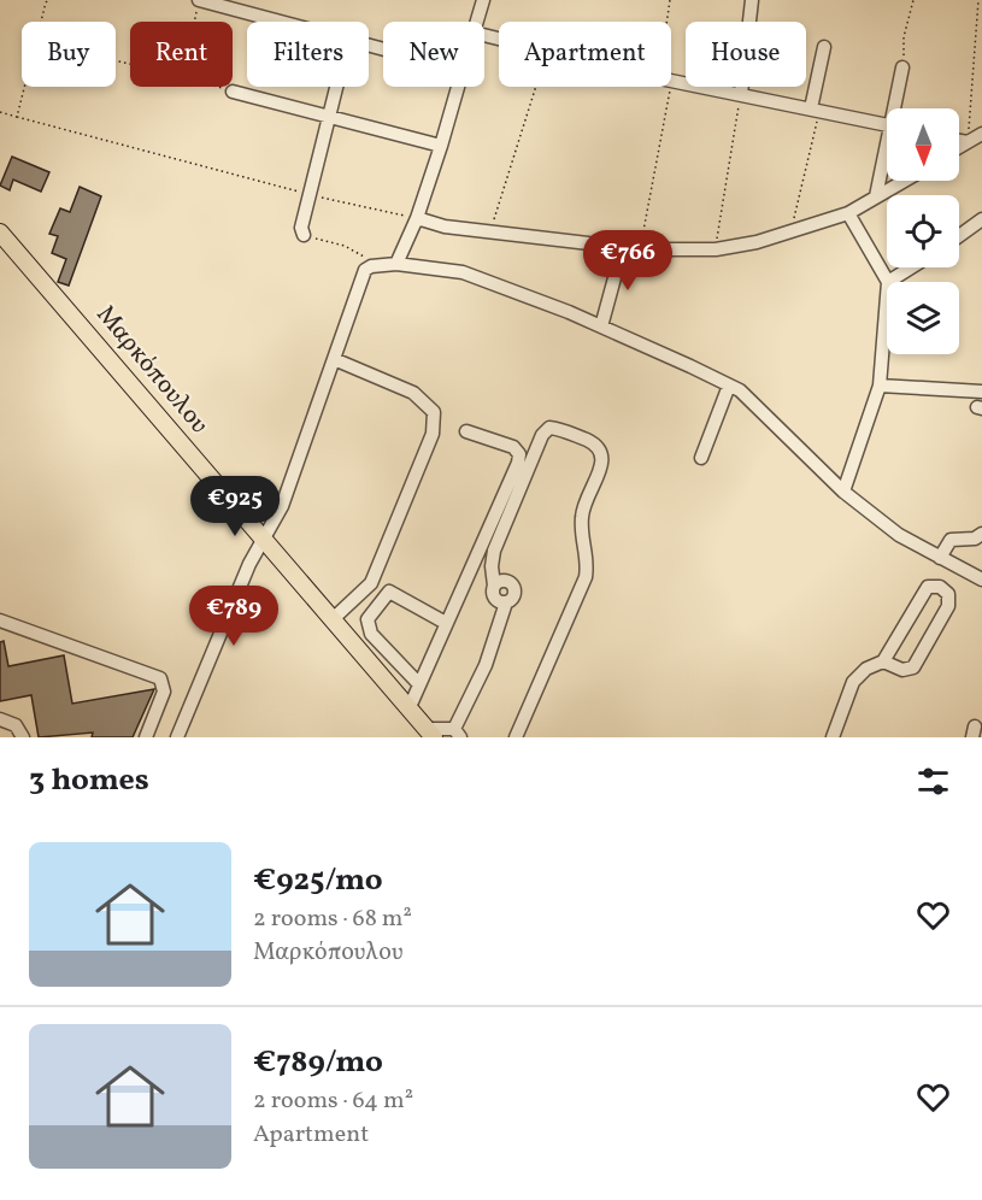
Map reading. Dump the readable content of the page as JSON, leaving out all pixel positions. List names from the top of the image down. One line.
{"streets":{"main road":["Μαρκόπουλου"]},"north":"bottom","page":{"chip":["Buy","Rent","Filters","New","Apartment","House"],"price":["€766","€925","€789"],"heading":"3 homes","list":[{"name":"€925/mo","note":"2 rooms · 68 m² · Μαρκόπουλου"},{"name":"€789/mo","note":"2 rooms · 64 m² · Apartment"}]}}
